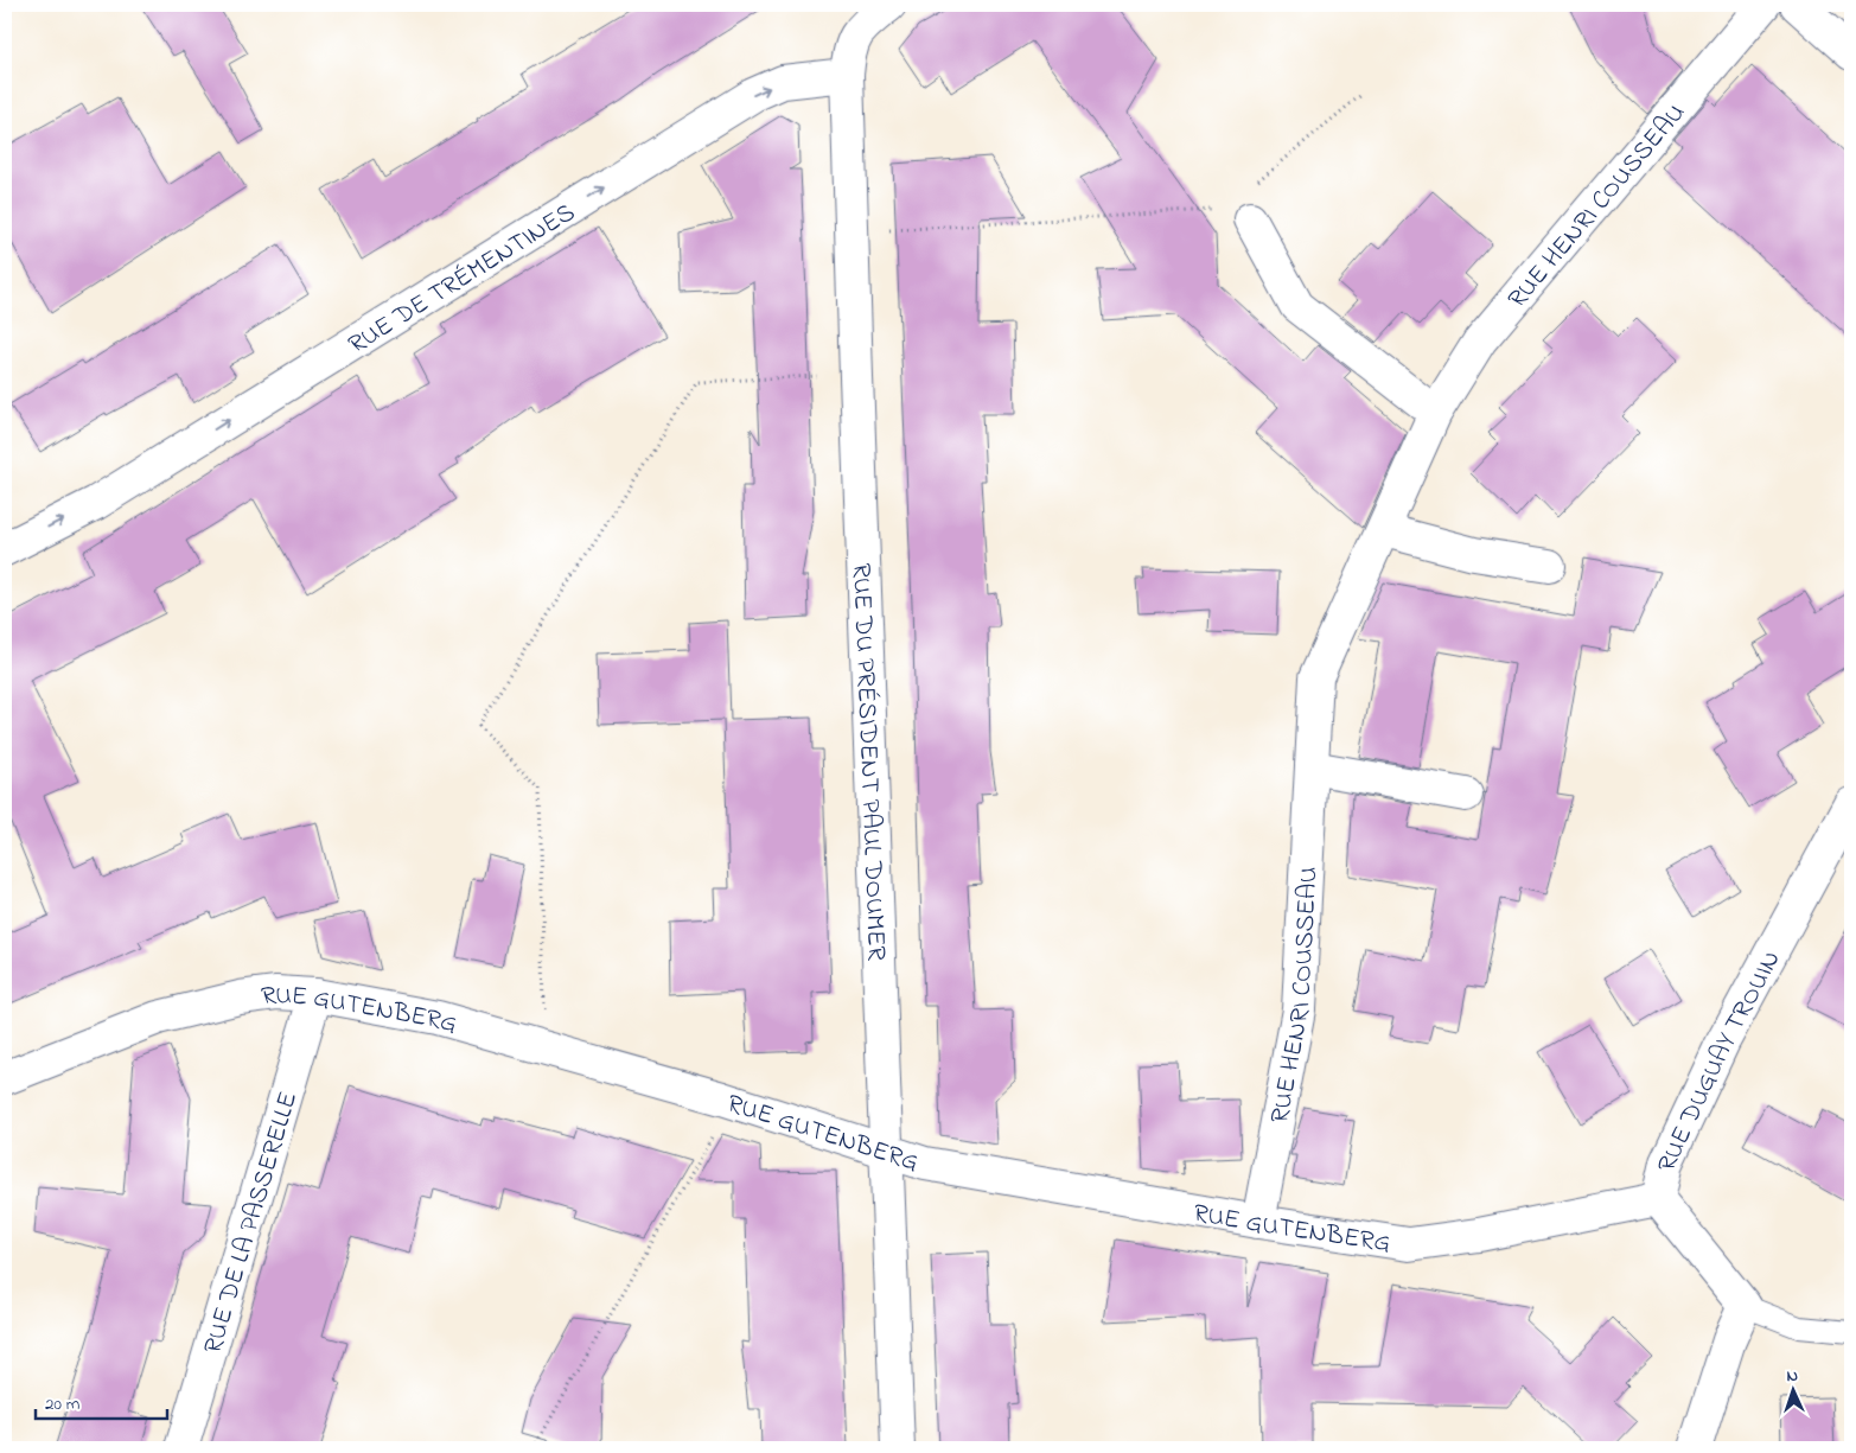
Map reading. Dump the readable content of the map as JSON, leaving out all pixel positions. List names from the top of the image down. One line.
{"streets":{"street":["RUE HENRI COUSSEAU","RUE DE TRÉMENTINES","RUE DU PRÉSIDENT PAUL DOUMER","RUE GUTENBERG","RUE DUGUAY TROUIN","RUE DE LA PASSERELLE"]},"crossings":[["RUE HENRI COUSSEAU","RUE GUTENBERG"],["RUE DE TRÉMENTINES","RUE DU PRÉSIDENT PAUL DOUMER"],["RUE DU PRÉSIDENT PAUL DOUMER","RUE GUTENBERG"],["RUE GUTENBERG","RUE DUGUAY TROUIN"],["RUE GUTENBERG","RUE DE LA PASSERELLE"]],"one_way":["RUE DE TRÉMENTINES"],"scale_bar":"20 m","north":"top"}
